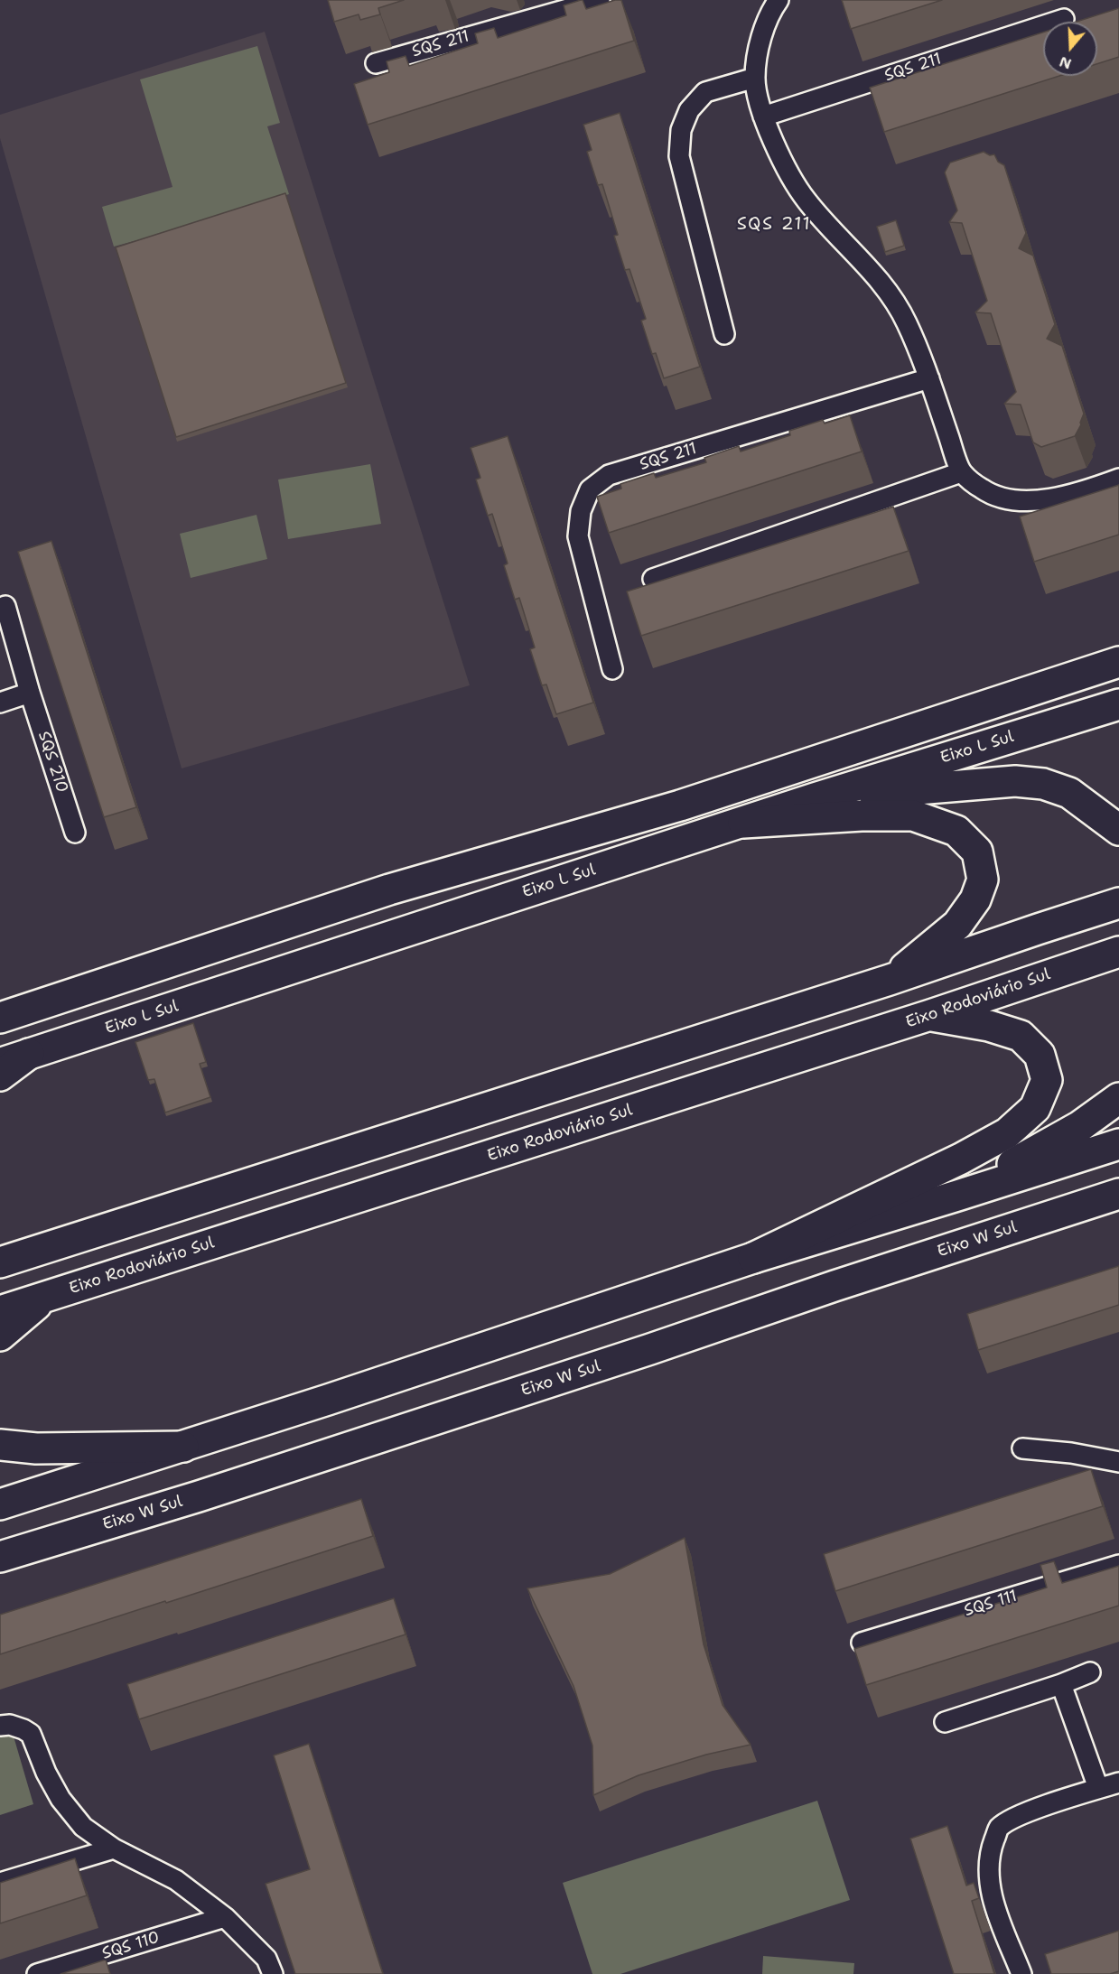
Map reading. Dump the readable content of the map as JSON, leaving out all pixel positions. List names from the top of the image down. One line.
{"streets":{"main road":["Eixo L Sul","Eixo Rodoviário Sul","Eixo W Sul"],"street":["SQS 211","SQS 210","SQS 111","SQS 110"]},"districts":["SQS 211"],"north":"bottom"}
